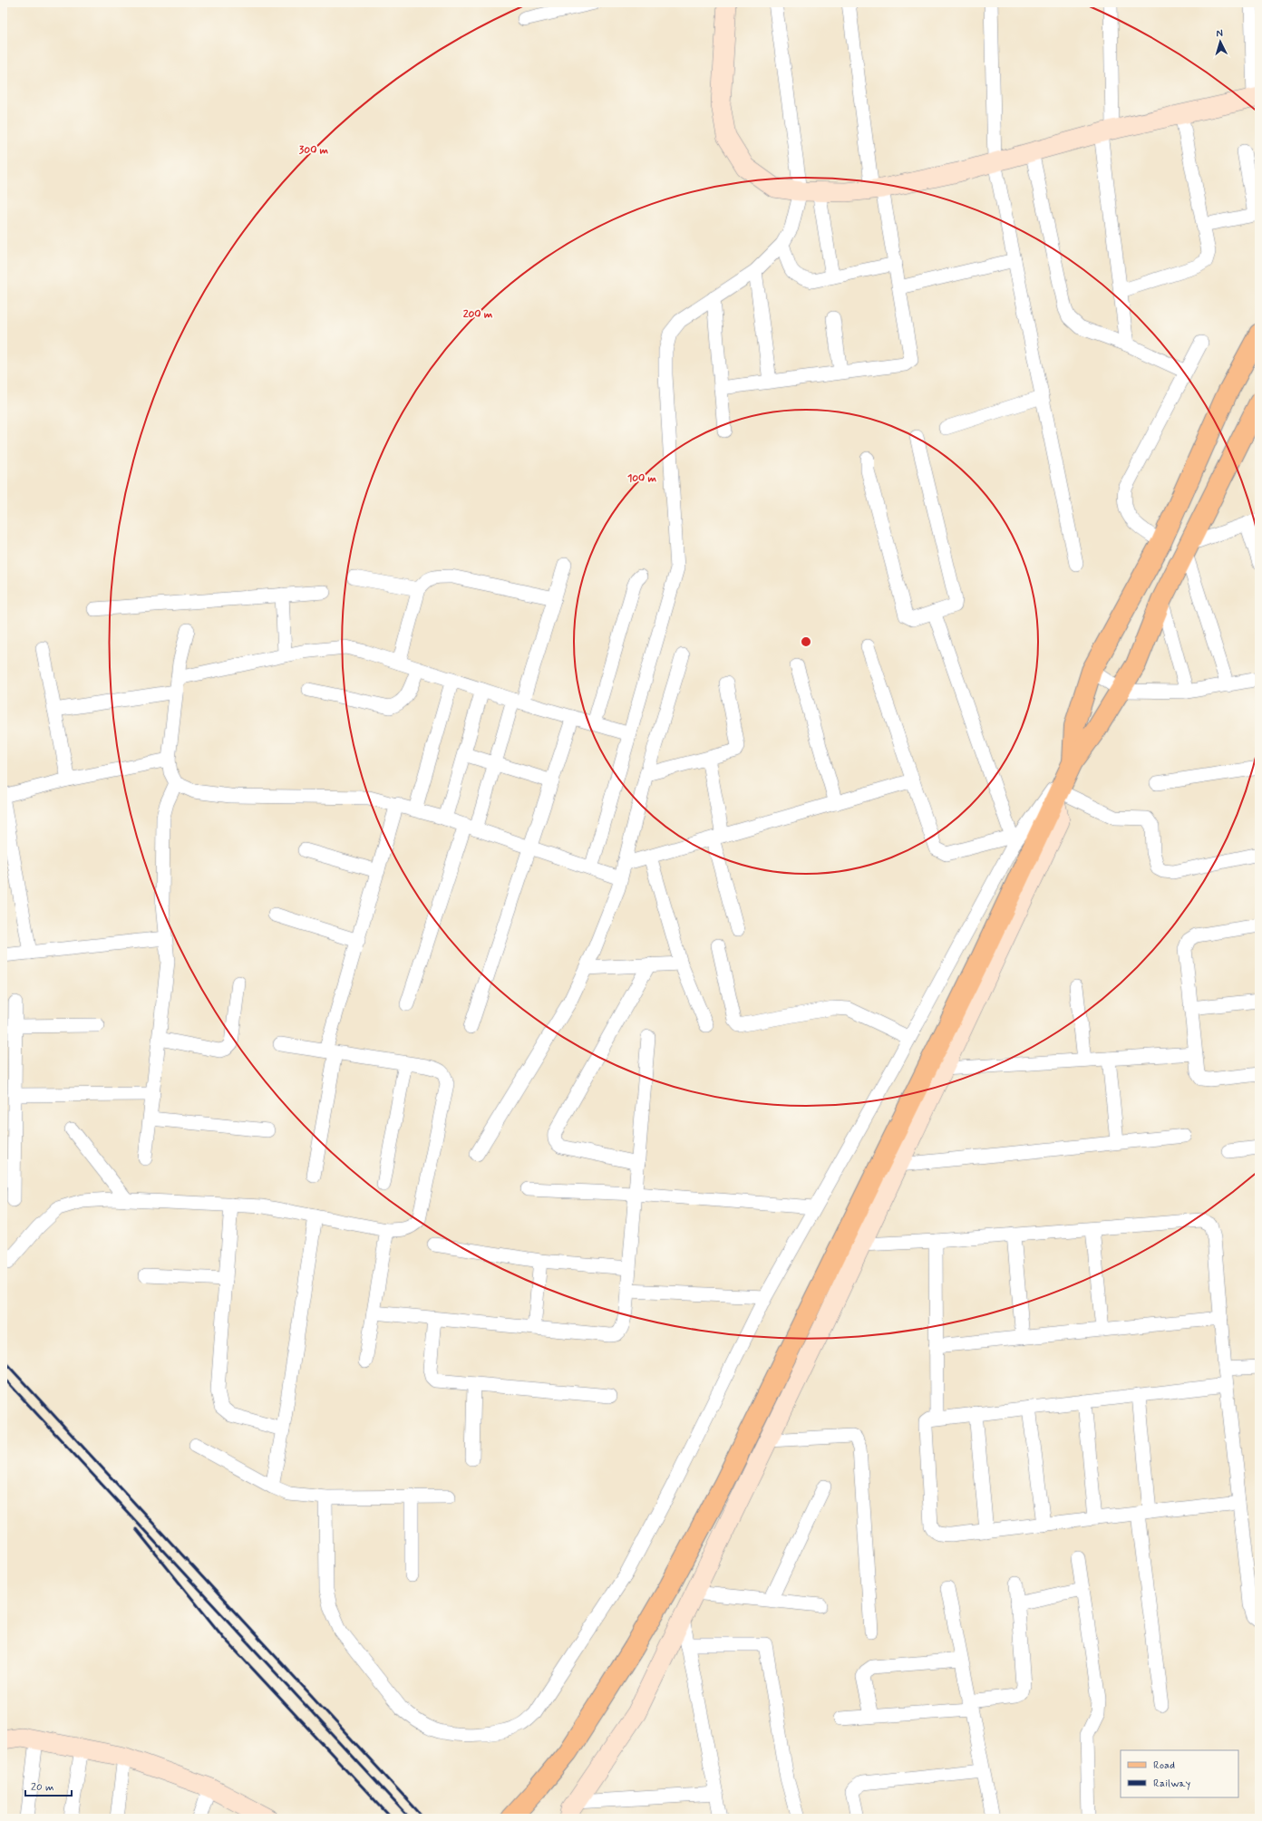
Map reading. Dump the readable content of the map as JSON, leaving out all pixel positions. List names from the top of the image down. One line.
{"legend":["Road","Railway"],"scale_bar":"20 m","north":"top","rings":["300 m","200 m","100 m"]}
